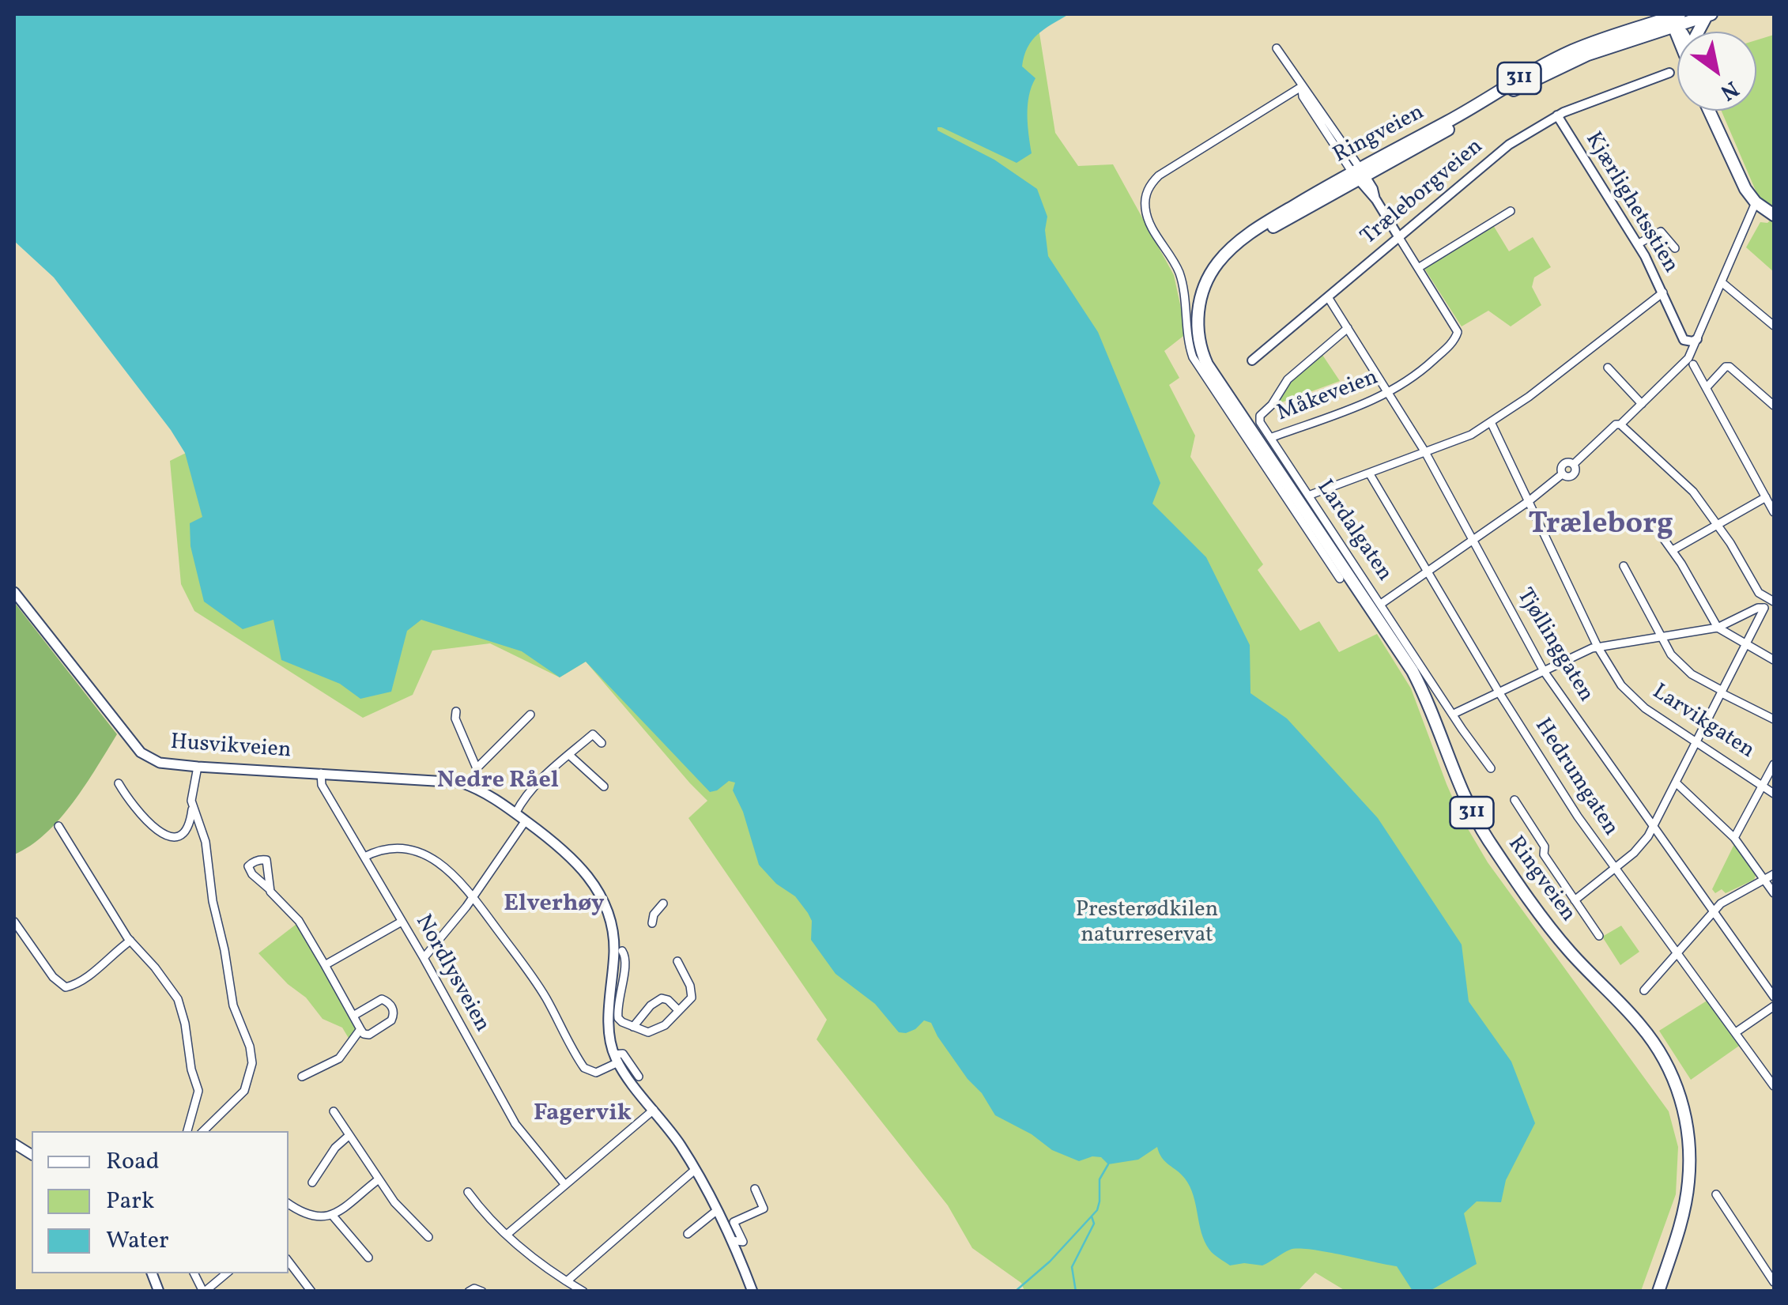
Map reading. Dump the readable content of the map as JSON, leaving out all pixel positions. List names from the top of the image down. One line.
{"streets":{"main road":["311","Ringveien","Husvikveien"],"street":["Træleborgveien","Kjærlighetsstien","Måkeveien","Lardalgaten","Tjøllinggaten","Larvikgaten","Hedrumgaten","Nordlysveien"]},"crossings":[["Ringveien","Måkeveien"],["Træleborgveien","Kjærlighetsstien"],["Træleborgveien","Måkeveien"],["Træleborgveien","Tjøllinggaten"],["Måkeveien","Lardalgaten"],["Måkeveien","Tjøllinggaten"],["Husvikveien","Nordlysveien"]],"districts":["Træleborg","Nedre Råel","Elverhøy","Fagervik"],"parks":["Presterødkilen naturreservat"],"legend":["Road","Park","Water"],"north":"bottom right"}
